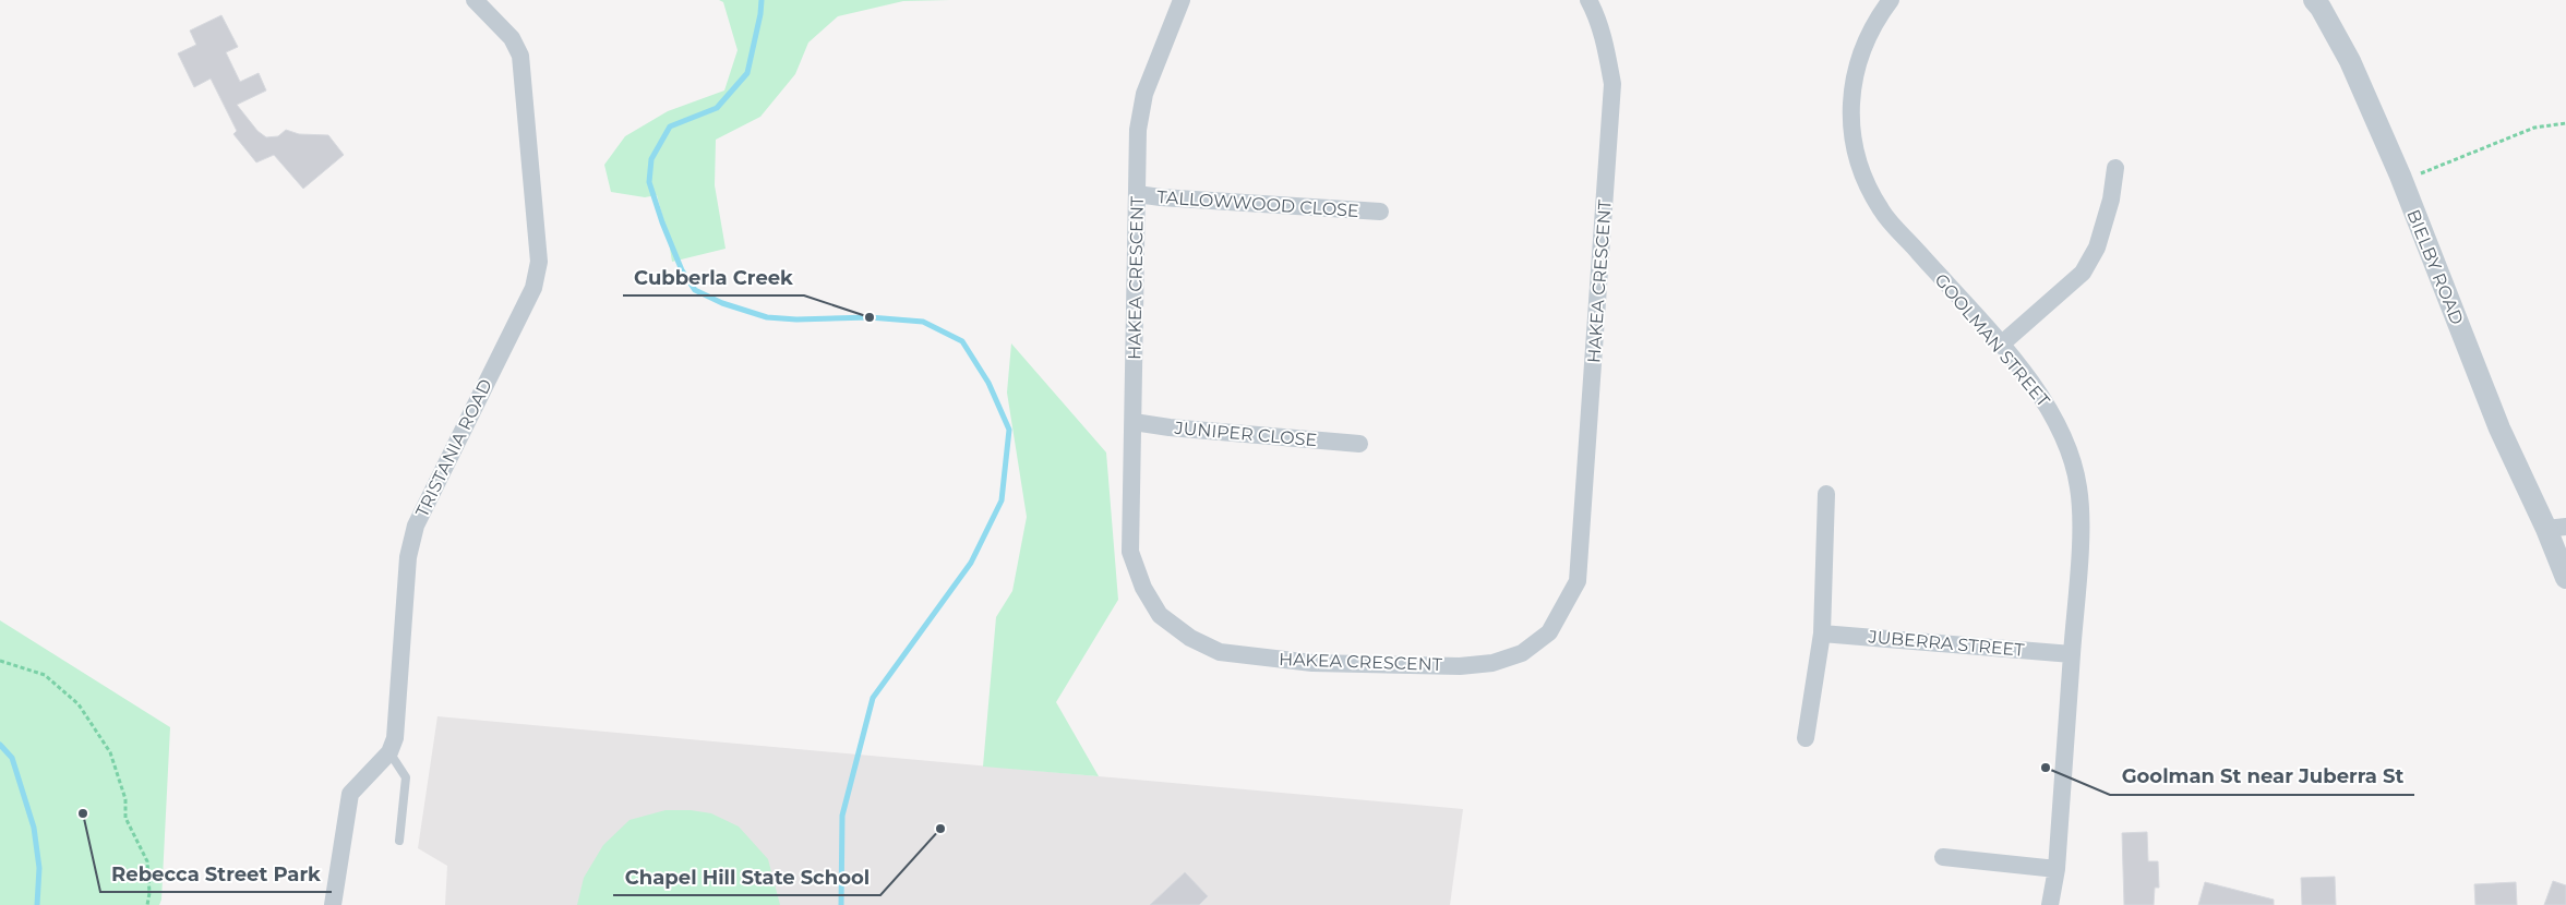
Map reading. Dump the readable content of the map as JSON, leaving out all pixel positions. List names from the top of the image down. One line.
{"streets":{"street":["TALLOWWOOD CLOSE","BIELBY ROAD","HAKEA CRESCENT","GOOLMAN STREET","JUNIPER CLOSE","TRISTANIA ROAD","JUBERRA STREET"]},"crossings":[["TALLOWWOOD CLOSE","HAKEA CRESCENT"],["HAKEA CRESCENT","JUNIPER CLOSE"],["GOOLMAN STREET","JUBERRA STREET"]],"places":["Cubberla Creek","Goolman St near Juberra St","Rebecca Street Park","Chapel Hill State School"]}
